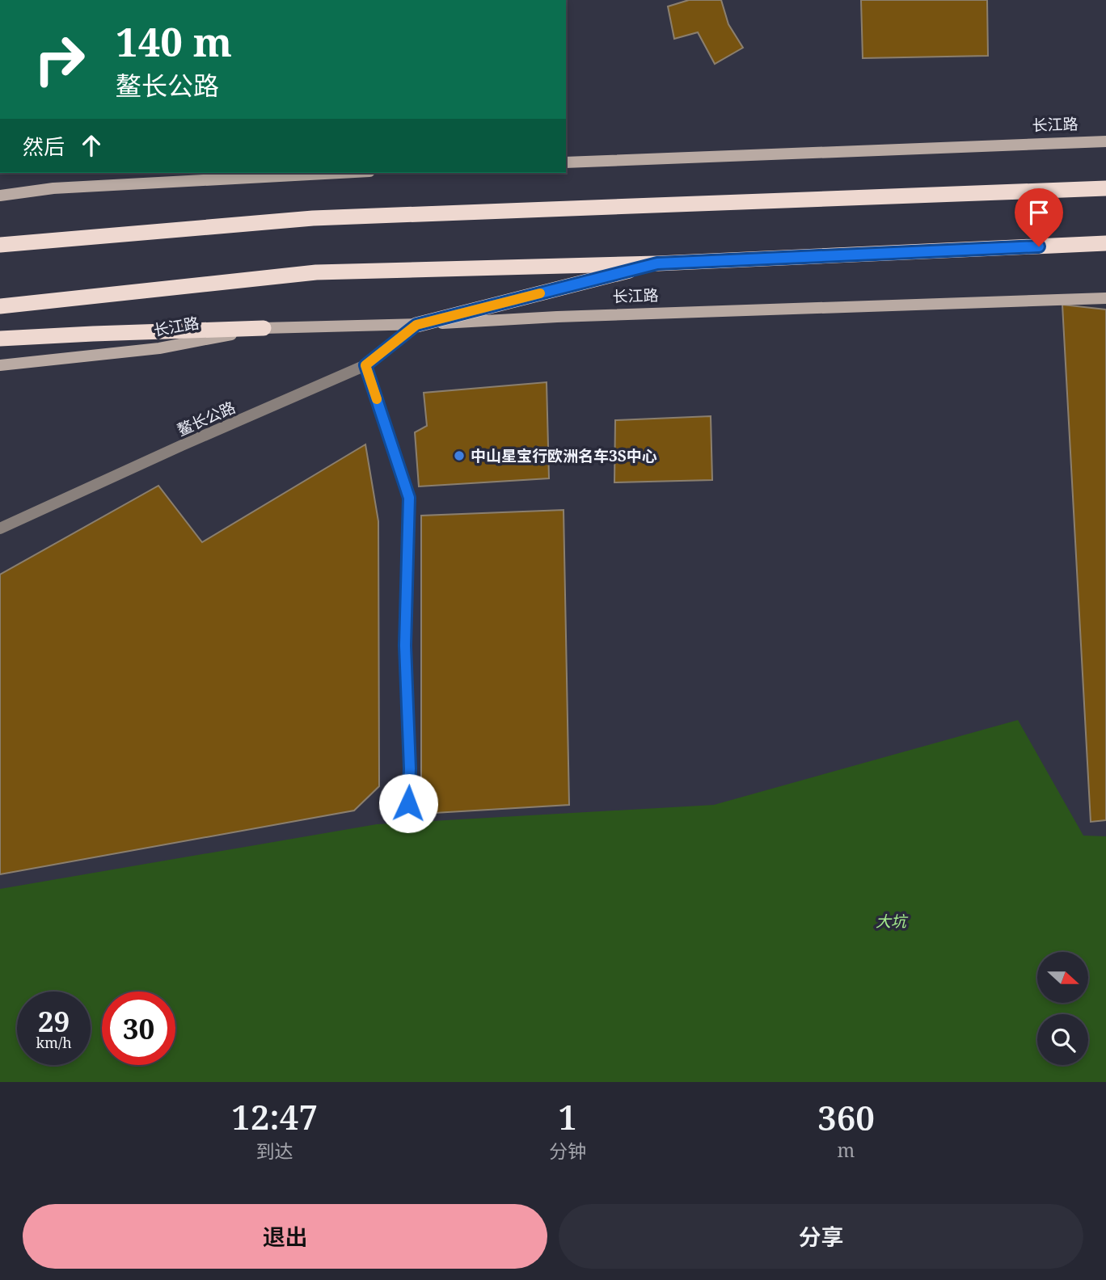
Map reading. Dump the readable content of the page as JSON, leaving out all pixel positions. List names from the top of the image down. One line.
{"streets":{"highway":["长江路"],"street":["鳌长公路"]},"crossings":[["长江路","鳌长公路"]],"parks":["大坑"],"places":["中山星宝行欧洲名车3S中心"],"north":"right","page":{"turn":["140 m","鳌长公路"],"then":"然后","speed":"29 km/h","limit":"30","eta":["12:47","到达","1","分钟","360","m"],"buttons":["退出","分享"]}}
